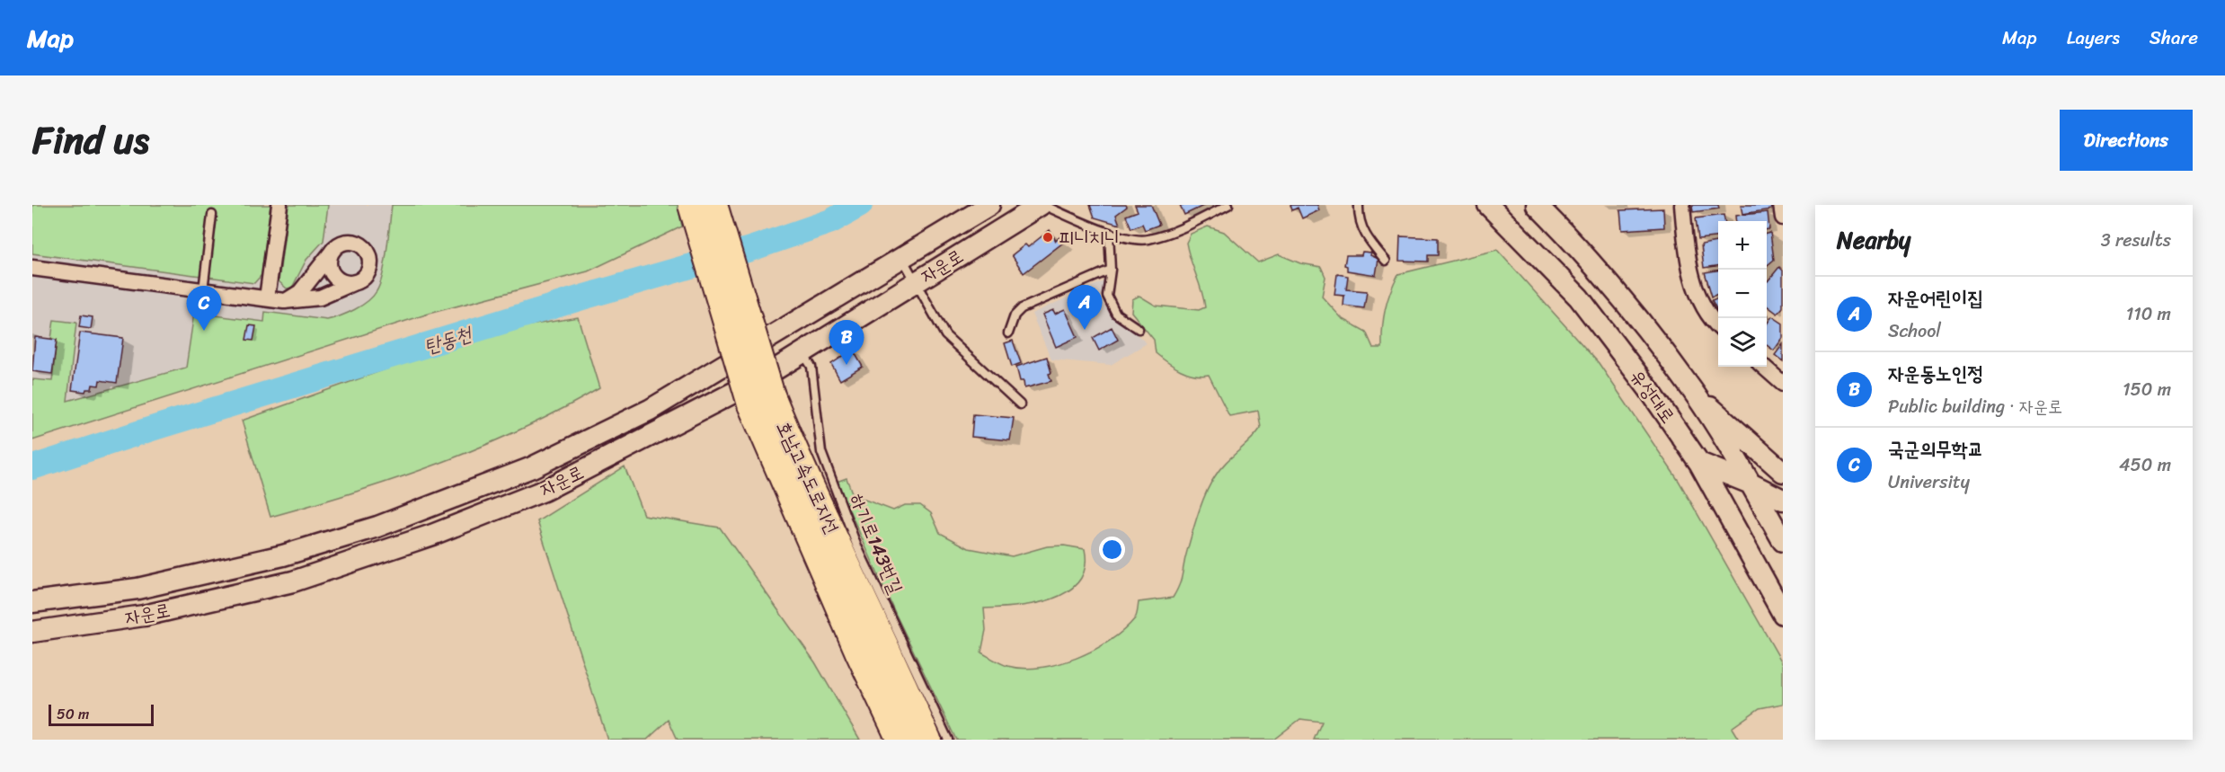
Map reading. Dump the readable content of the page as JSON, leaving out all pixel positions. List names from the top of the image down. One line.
{"streets":{"highway":["호남고속도로지선"],"street":["자운로","유성대로"],"lane":["하기로143번길"]},"crossings":[["자운로","하기로143번길"]],"water":["탄동천"],"places":["피니치니"],"scale_bar":"50 m","page":{"header":"Map","nav":["Map","Layers","Share"],"title":"Find us","buttons":"Directions","heading":["Nearby","3 results"],"map_buttons":["+","−"],"list":[{"mark":"A","name":"자운어린이집","note":"School","value":"110 m"},{"mark":"B","name":"자운동노인정","note":"Public building · 자운로","value":"150 m"},{"mark":"C","name":"국군의무학교","note":"University","value":"450 m"}],"pins":["A","C","B"],"scale":"50 m"}}
